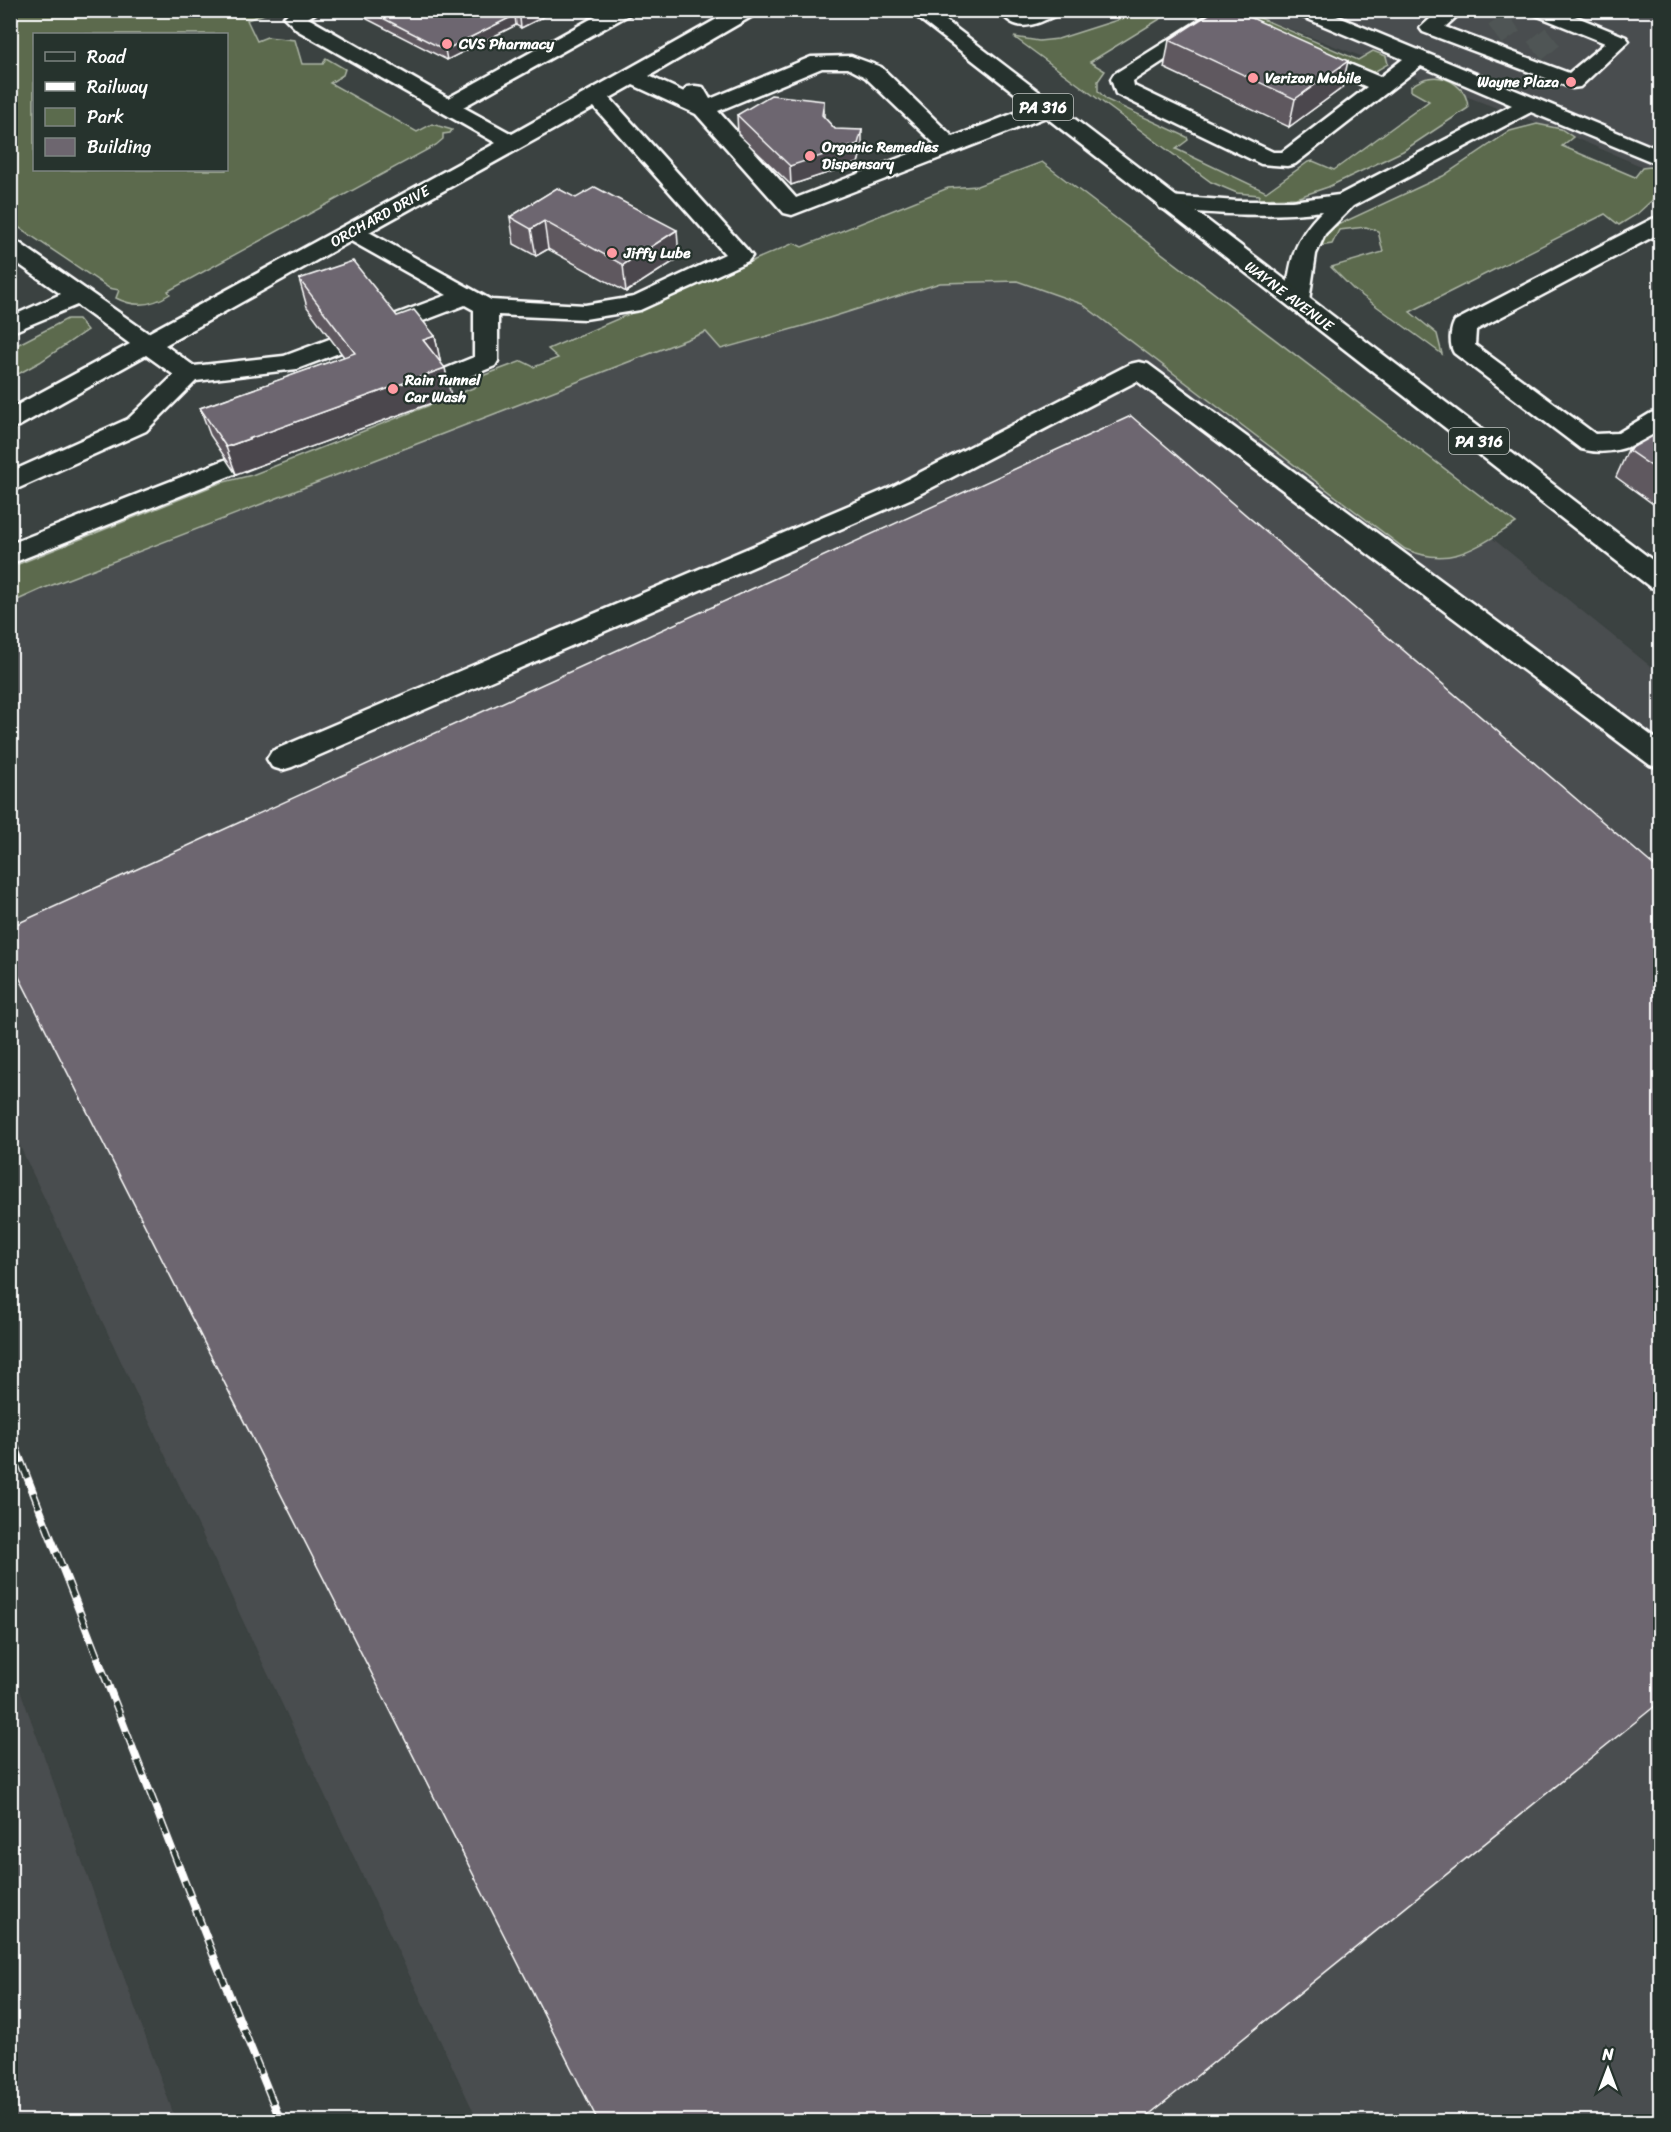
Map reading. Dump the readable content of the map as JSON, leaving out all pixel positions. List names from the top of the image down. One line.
{"streets":{"main road":["PA 316","ORCHARD DRIVE","WAYNE AVENUE"]},"places":["CVS Pharmacy","Verizon Mobile","Wayne Plaza","Organic Remedies Dispensary","Jiffy Lube","Rain Tunnel Car Wash"],"legend":["Road","Railway","Park","Building"],"north":"top"}
